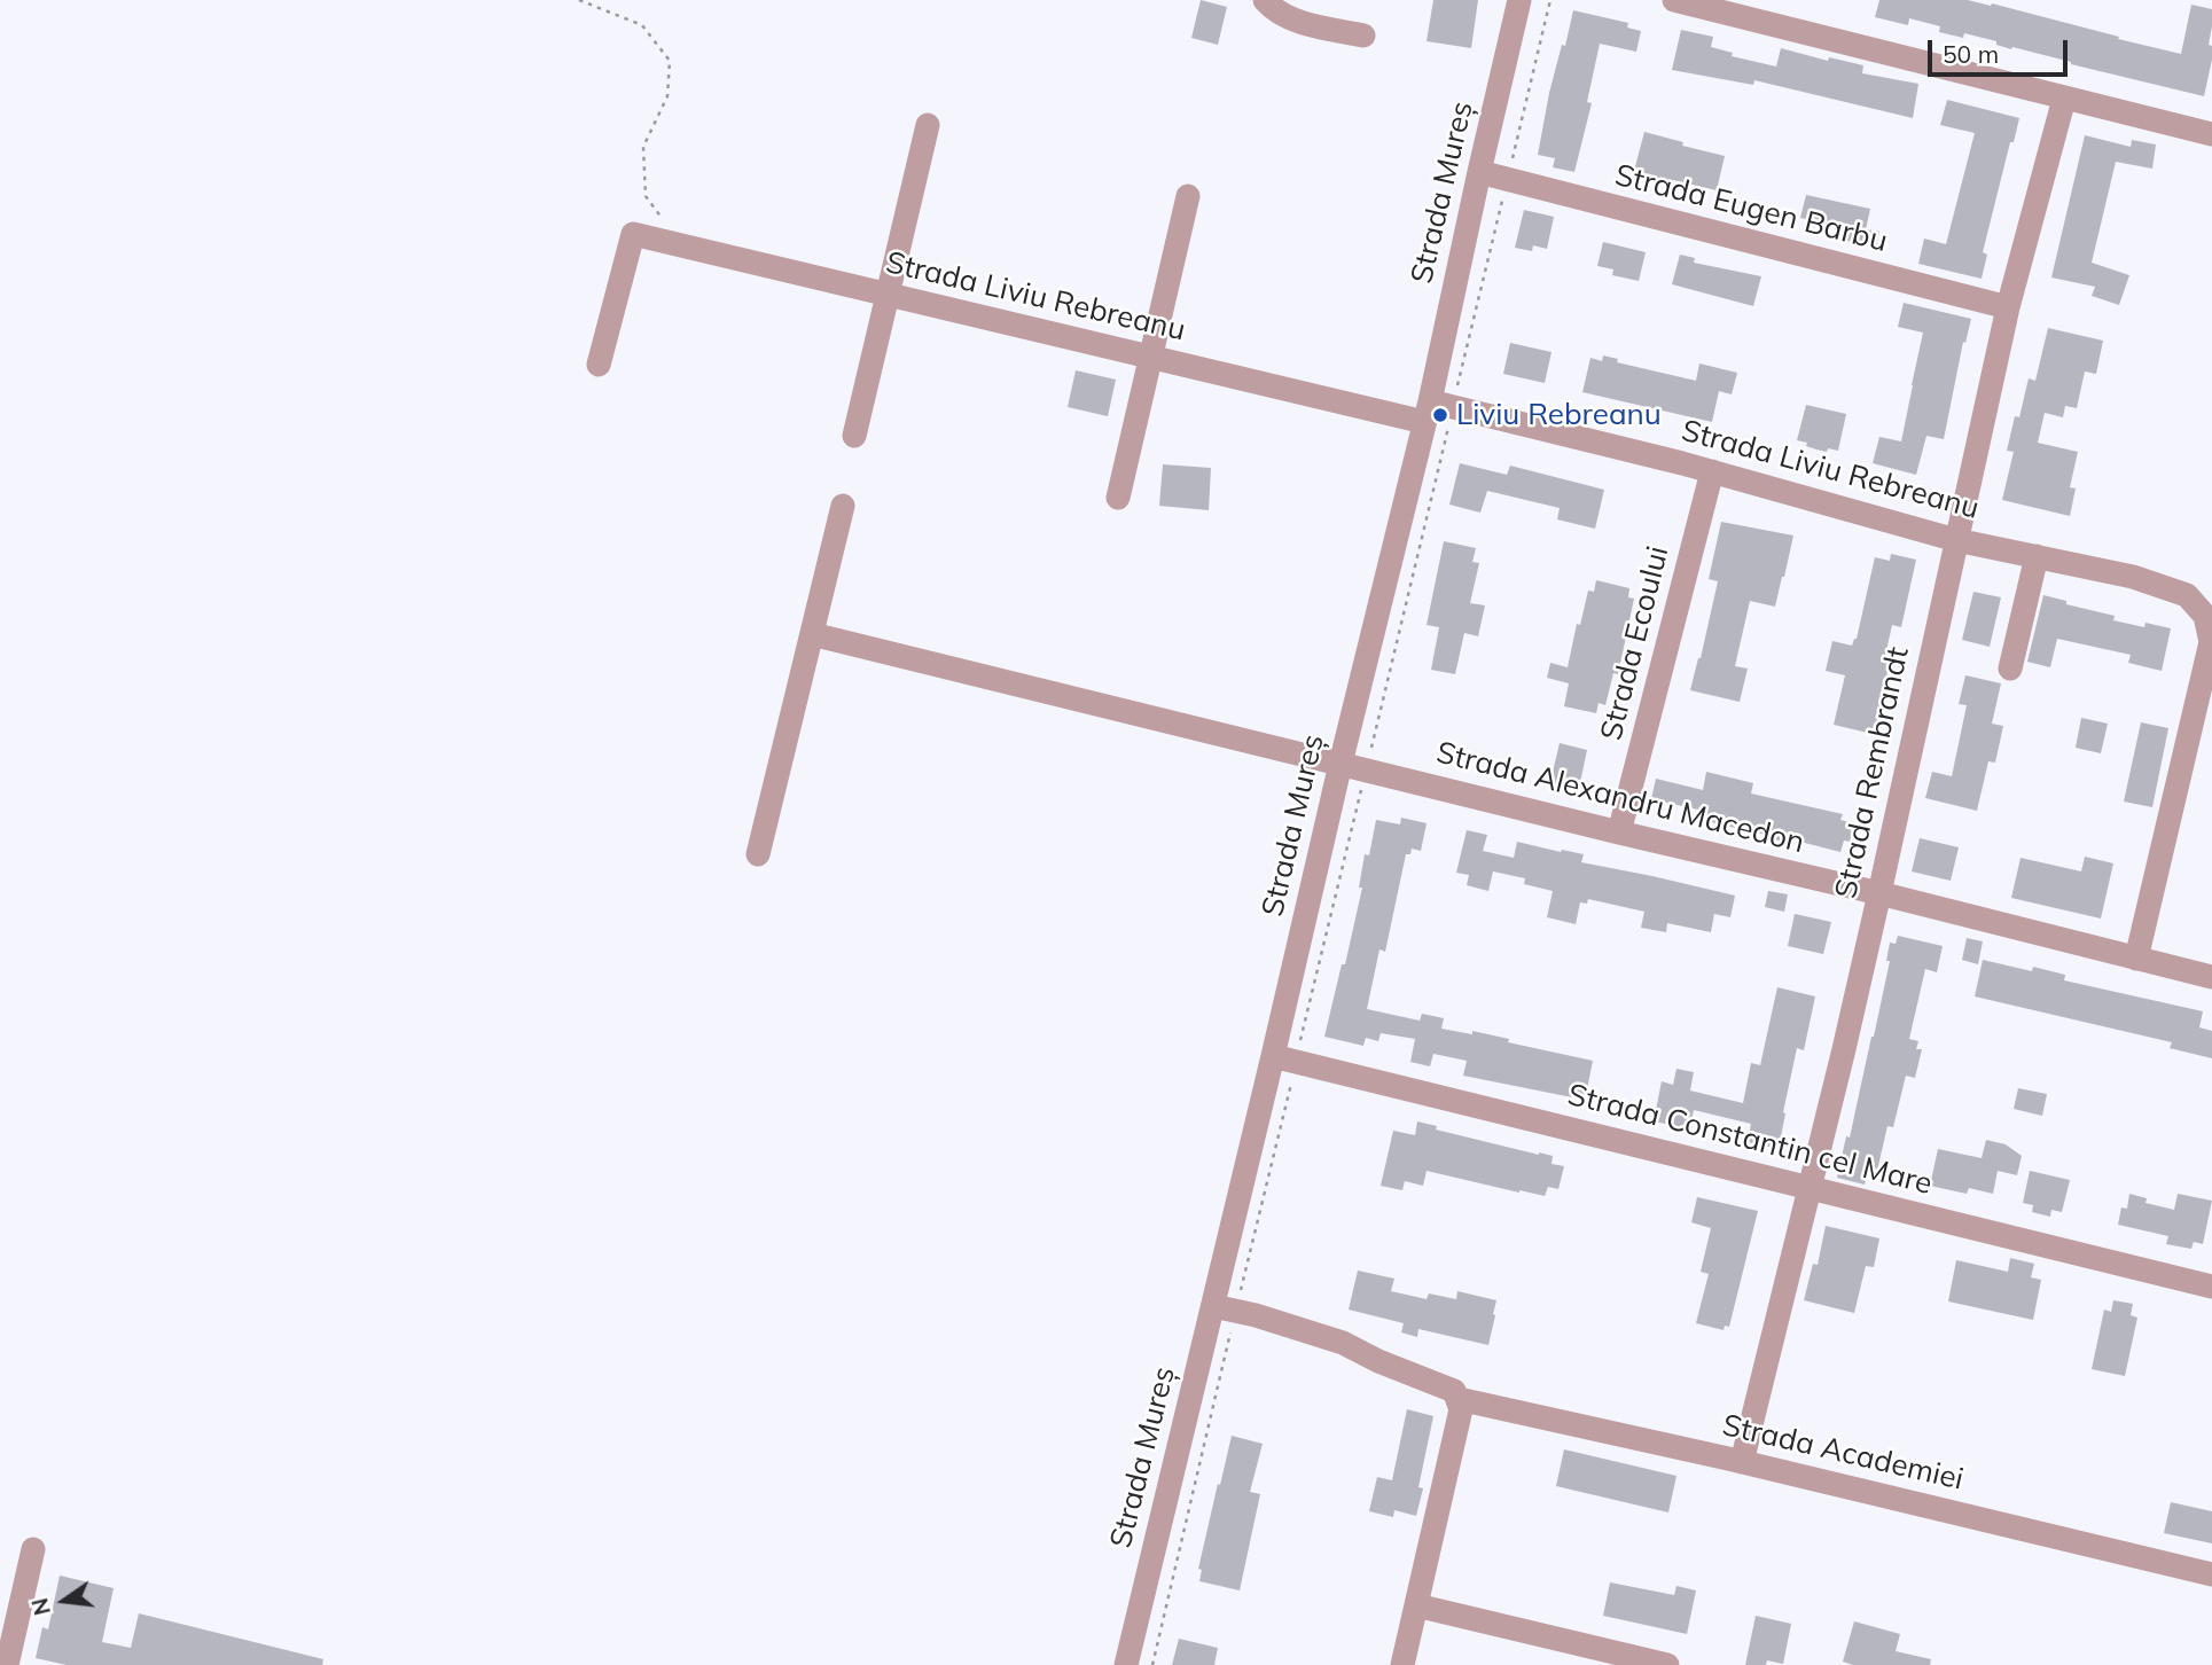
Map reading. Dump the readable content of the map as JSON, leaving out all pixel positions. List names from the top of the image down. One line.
{"streets":{"street":["Strada Mureș","Strada Eugen Barbu","Strada Liviu Rebreanu","Strada Ecoului","Strada Rembrandt","Strada Alexandru Macedon","Strada Constantin cel Mare","Strada Academiei"]},"crossings":[["Strada Mureș","Strada Eugen Barbu"],["Strada Mureș","Strada Liviu Rebreanu"],["Strada Mureș","Strada Alexandru Macedon"],["Strada Mureș","Strada Constantin cel Mare"],["Strada Mureș","Strada Academiei"],["Strada Eugen Barbu","Strada Rembrandt"],["Strada Liviu Rebreanu","Strada Ecoului"],["Strada Liviu Rebreanu","Strada Rembrandt"],["Strada Liviu Rebreanu","Strada Alexandru Macedon"],["Strada Ecoului","Strada Alexandru Macedon"],["Strada Rembrandt","Strada Alexandru Macedon"],["Strada Rembrandt","Strada Constantin cel Mare"],["Strada Rembrandt","Strada Academiei"]],"places":["Liviu Rebreanu"],"scale_bar":"50 m","north":"left"}
